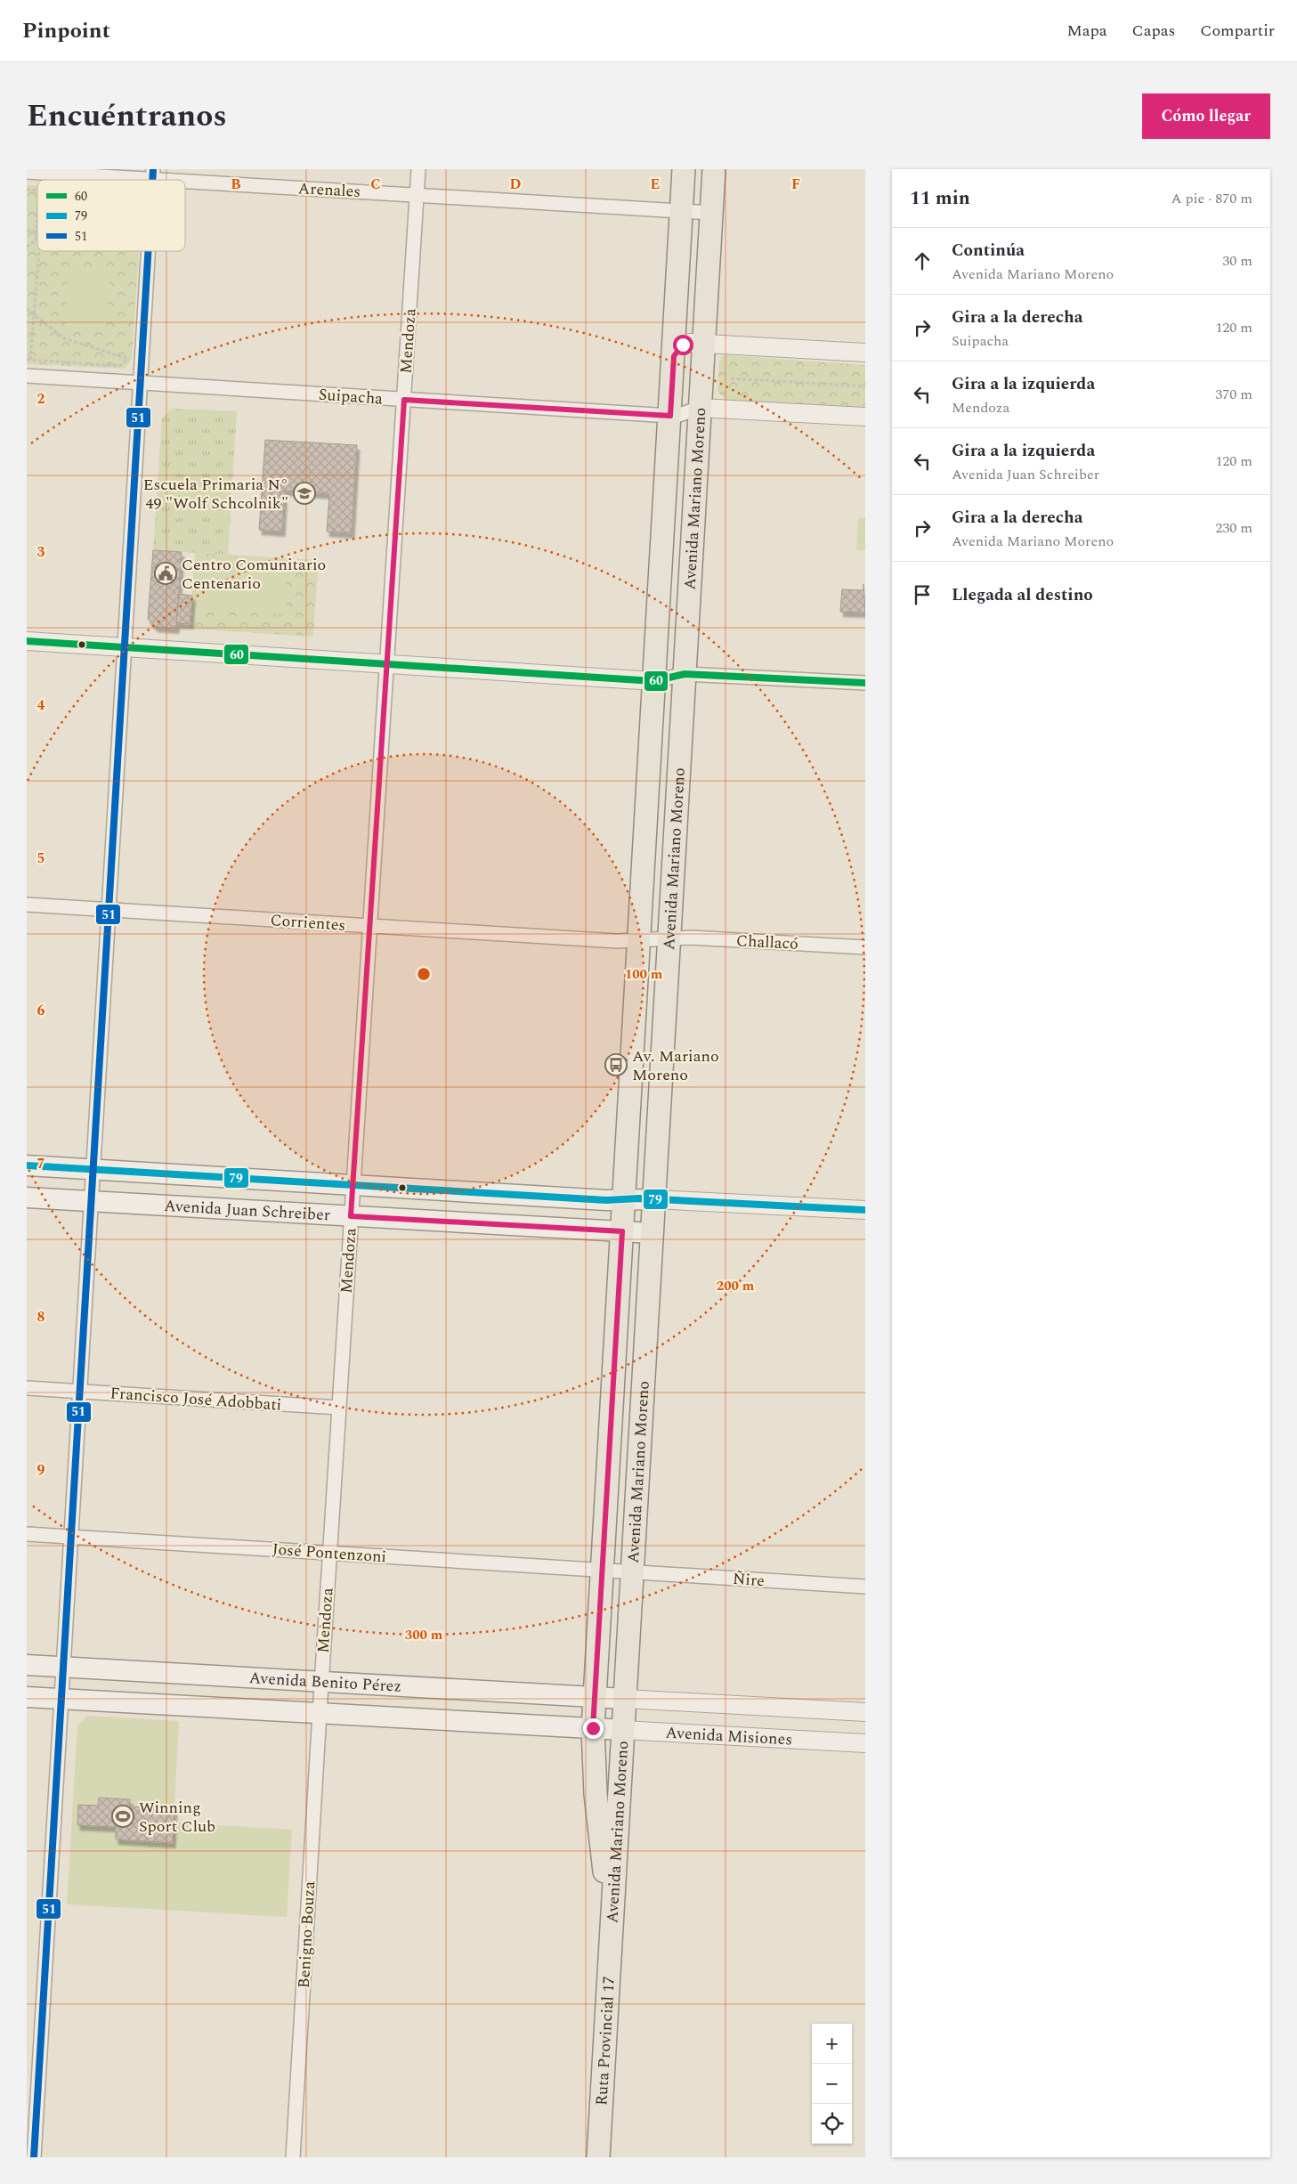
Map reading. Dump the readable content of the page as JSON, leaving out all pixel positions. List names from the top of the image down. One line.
{"streets":{"main road":["Avenida Mariano Moreno","Avenida Juan Schreiber","Avenida Benito Pérez","Avenida Misiones","Ruta Provincial 17"],"street":["Arenales","Mendoza","Suipacha","Corrientes","Challacó","Francisco José Adobbati","José Pontenzoni","Ñire","Benigno Bouza"]},"crossings":[["Arenales","Mendoza"],["Arenales","Avenida Mariano Moreno"],["Mendoza","Suipacha"],["Mendoza","Corrientes"],["Mendoza","Avenida Juan Schreiber"],["Mendoza","Francisco José Adobbati"],["Mendoza","José Pontenzoni"],["Mendoza","Avenida Benito Pérez"],["Mendoza","Benigno Bouza"],["Suipacha","Avenida Mariano Moreno"],["Avenida Mariano Moreno","Corrientes"],["Avenida Mariano Moreno","Challacó"],["Avenida Mariano Moreno","Avenida Juan Schreiber"],["Avenida Mariano Moreno","José Pontenzoni"],["Avenida Mariano Moreno","Ñire"],["Avenida Mariano Moreno","Avenida Benito Pérez"],["Avenida Mariano Moreno","Avenida Misiones"],["Avenida Mariano Moreno","Ruta Provincial 17"],["Corrientes","Challacó"],["José Pontenzoni","Ñire"],["Avenida Benito Pérez","Avenida Misiones"],["Avenida Benito Pérez","Benigno Bouza"]],"places":{"school or university":["Escuela Primaria N° 49 \"Wolf Schcolnik\""],"public building":["Centro Comunitario Centenario"],"bus stop":["Av. Mariano Moreno"],"sports":["Winning Sport Club"]},"lines":["transit line 51","transit line 60","transit line 79"],"legend":["60","79","51"],"page":{"header":"Pinpoint","nav":["Mapa","Capas","Compartir"],"title":"Encuéntranos","buttons":"Cómo llegar","heading":["11 min","A pie · 870 m"],"list":[["Continúa","Avenida Mariano Moreno","30 m"],["Gira a la derecha","Suipacha","120 m"],["Gira a la izquierda","Mendoza","370 m"],["Gira a la izquierda","Avenida Juan Schreiber","120 m"],["Gira a la derecha","Avenida Mariano Moreno","230 m"],"Llegada al destino"],"map_buttons":["+","−"]},"grid":{"columns":["B","C","D","E","F"],"rows":["2","3","4","5","6","7","8","9"]},"rings":["100 m","200 m","300 m"]}
